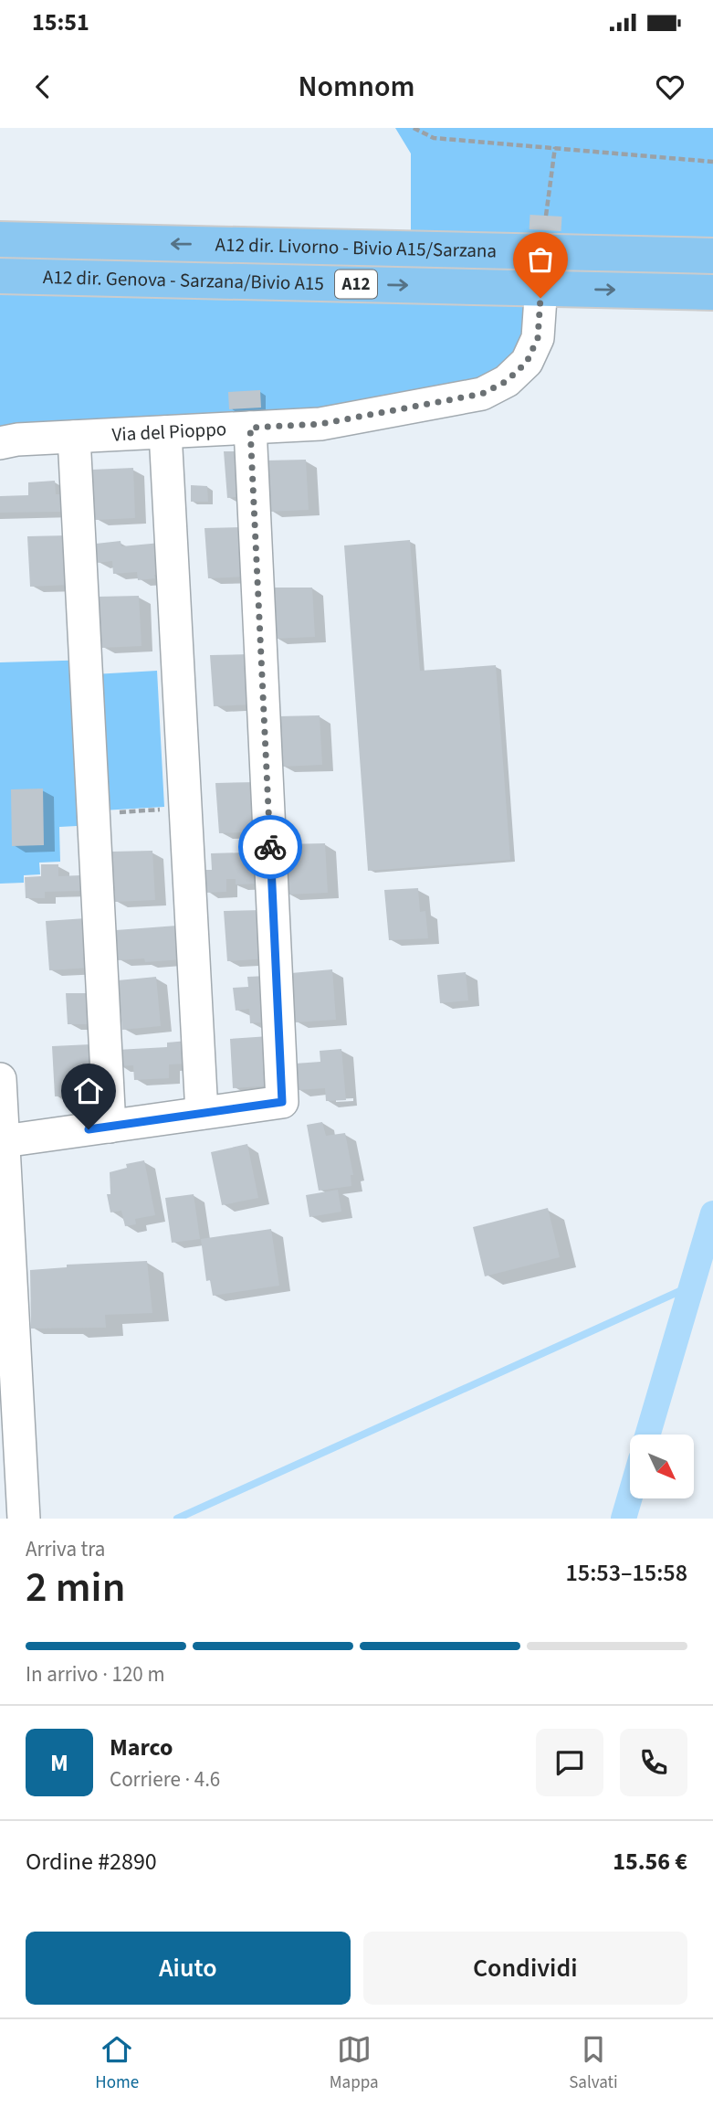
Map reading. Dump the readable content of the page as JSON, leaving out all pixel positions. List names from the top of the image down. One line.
{"streets":{"highway":["A12 dir. Livorno - Bivio A15/Sarzana","A12 dir. Genova - Sarzana/Bivio A15","A12"],"street":["Via del Pioppo"]},"one_way":["A12 dir. Livorno - Bivio A15/Sarzana","A12 dir. Genova - Sarzana/Bivio A15"],"north":"bottom right","page":{"status":"15:51","header":"Nomnom","heading":["2 min","Arriva tra","15:53–15:58"],"panel":["Marco","Corriere · 4.6","Ordine #2890","15.56 €"],"bar":"In arrivo · 120 m","round":"M","buttons":["Aiuto","Condividi"],"tabs":["Home","Mappa","Salvati"]}}
